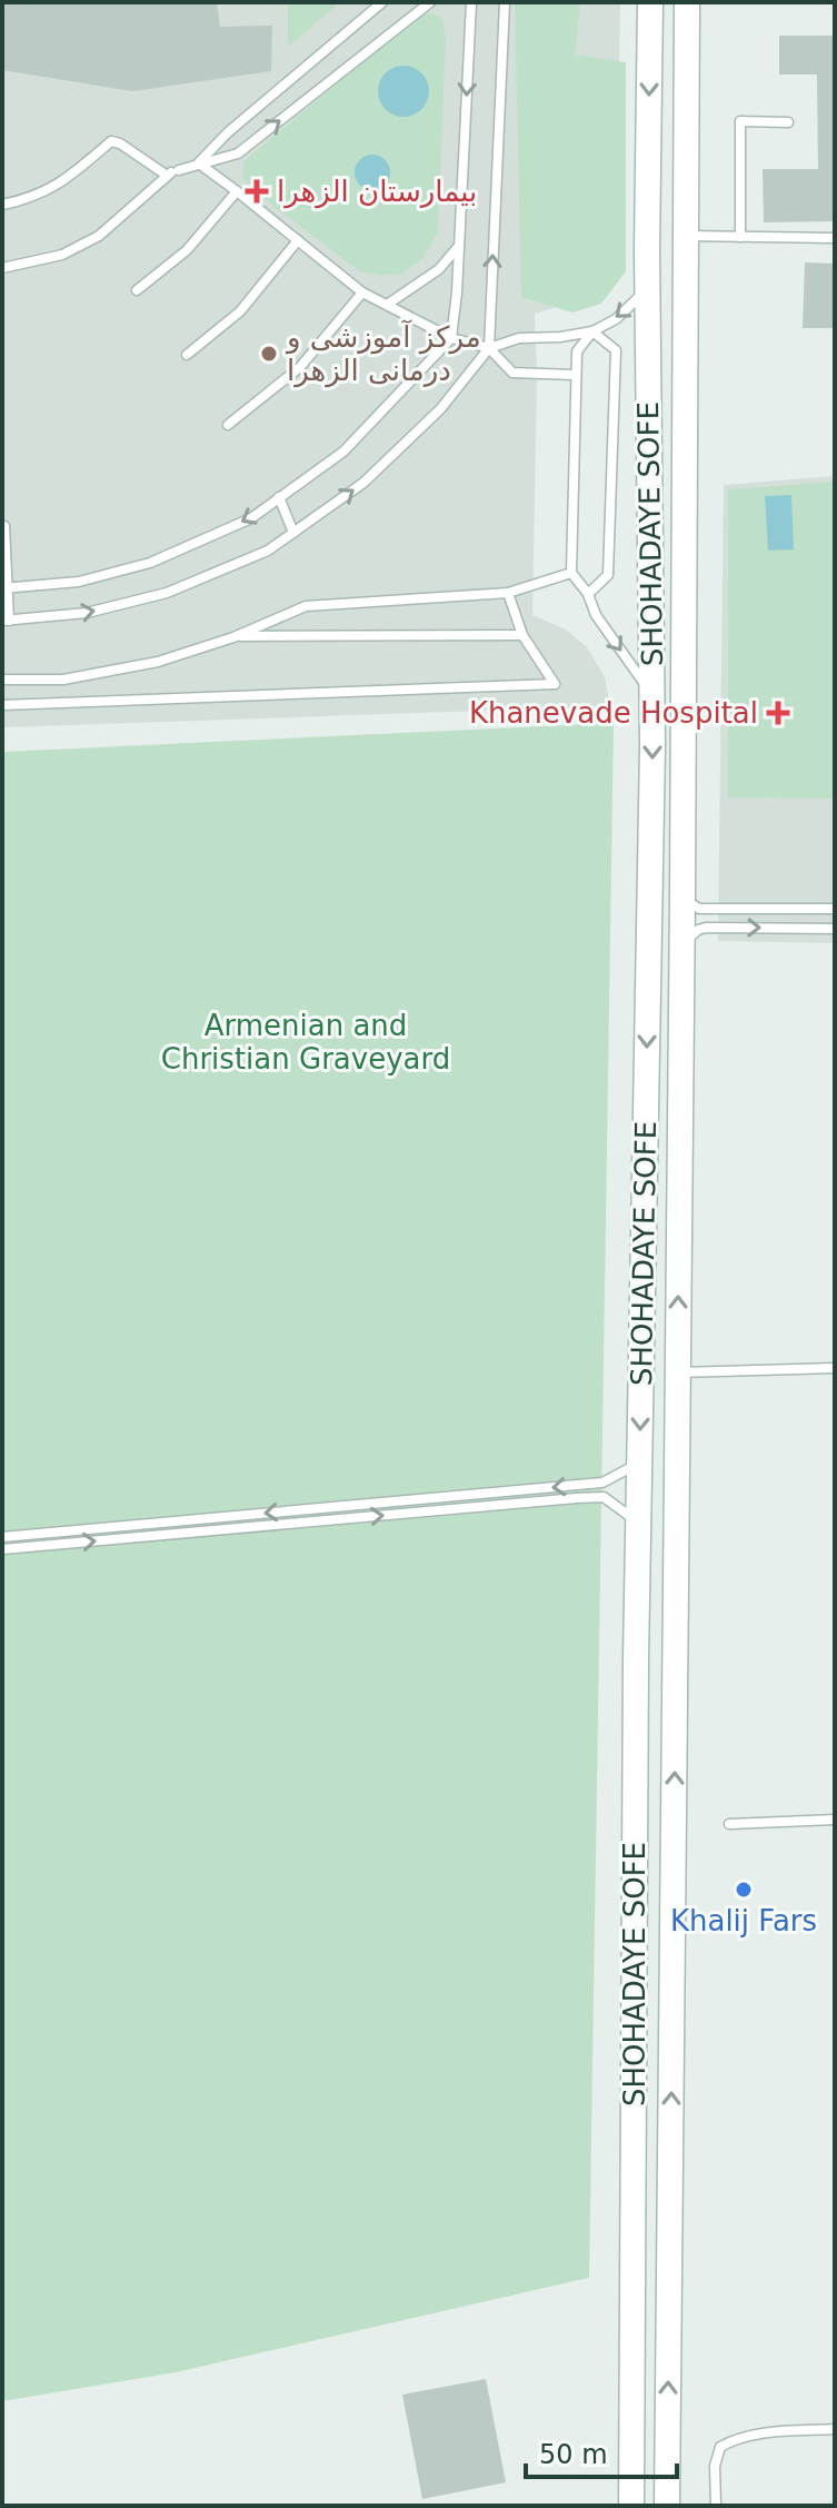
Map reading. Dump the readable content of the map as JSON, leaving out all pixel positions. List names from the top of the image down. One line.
{"streets":{"main road":["SHOHADAYE SOFE"]},"parks":["Armenian and Christian Graveyard"],"places":{"health":["بیمارستان الزهرا","Khanevade Hospital"],"other":["مرکز آموزشی و درمانی الزهرا","Khalij Fars"]},"scale_bar":"50 m"}
